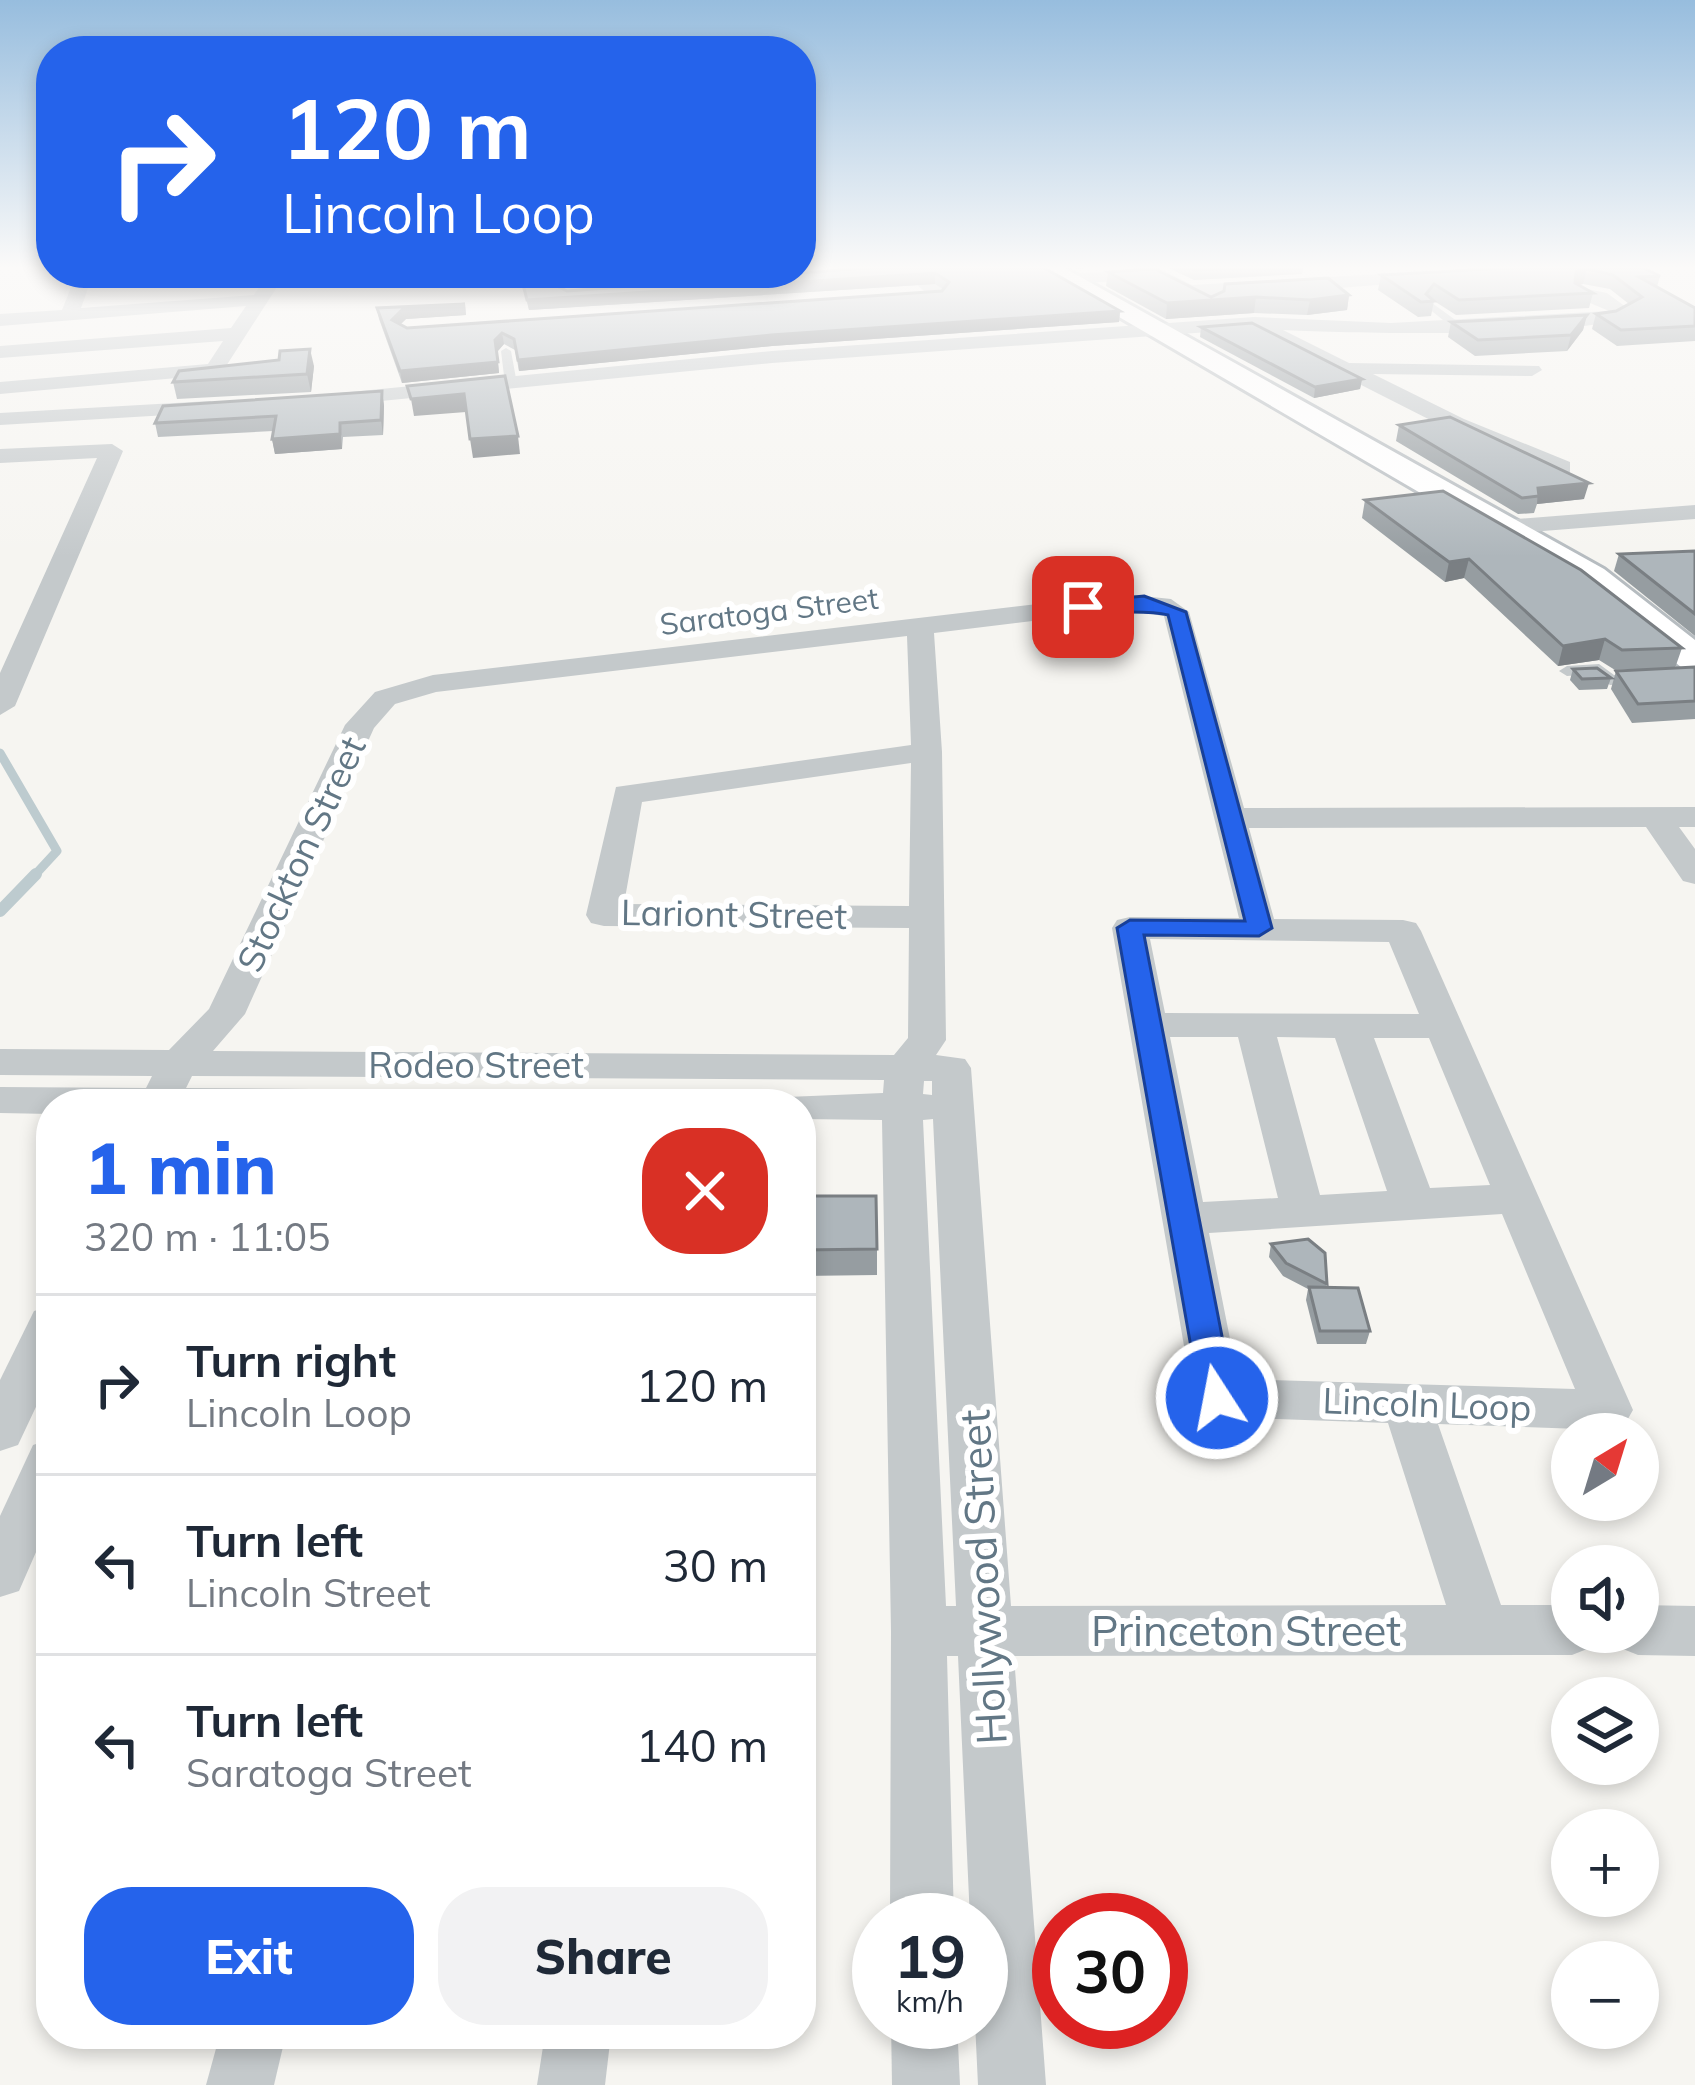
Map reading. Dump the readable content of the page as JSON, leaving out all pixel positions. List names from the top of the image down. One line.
{"streets":{"street":["Saratoga Street","Stockton Street","Lariont Street","Rodeo Street","Lincoln Loop","Hollywood Street","Princeton Street"]},"crossings":[["Saratoga Street","Stockton Street"],["Saratoga Street","Hollywood Street"],["Lariont Street","Hollywood Street"],["Rodeo Street","Hollywood Street"],["Hollywood Street","Princeton Street"]],"north":"top right","page":{"turn":["120 m","Lincoln Loop"],"heading":["1 min","320 m · 11:05"],"list":[{"name":"Turn right","note":"Lincoln Loop","value":"120 m"},{"name":"Turn left","note":"Lincoln Street","value":"30 m"},{"name":"Turn left","note":"Saratoga Street","value":"140 m"}],"map_buttons":["+","−"],"buttons":["Exit","Share"],"speed":"19 km/h","limit":"30"}}
